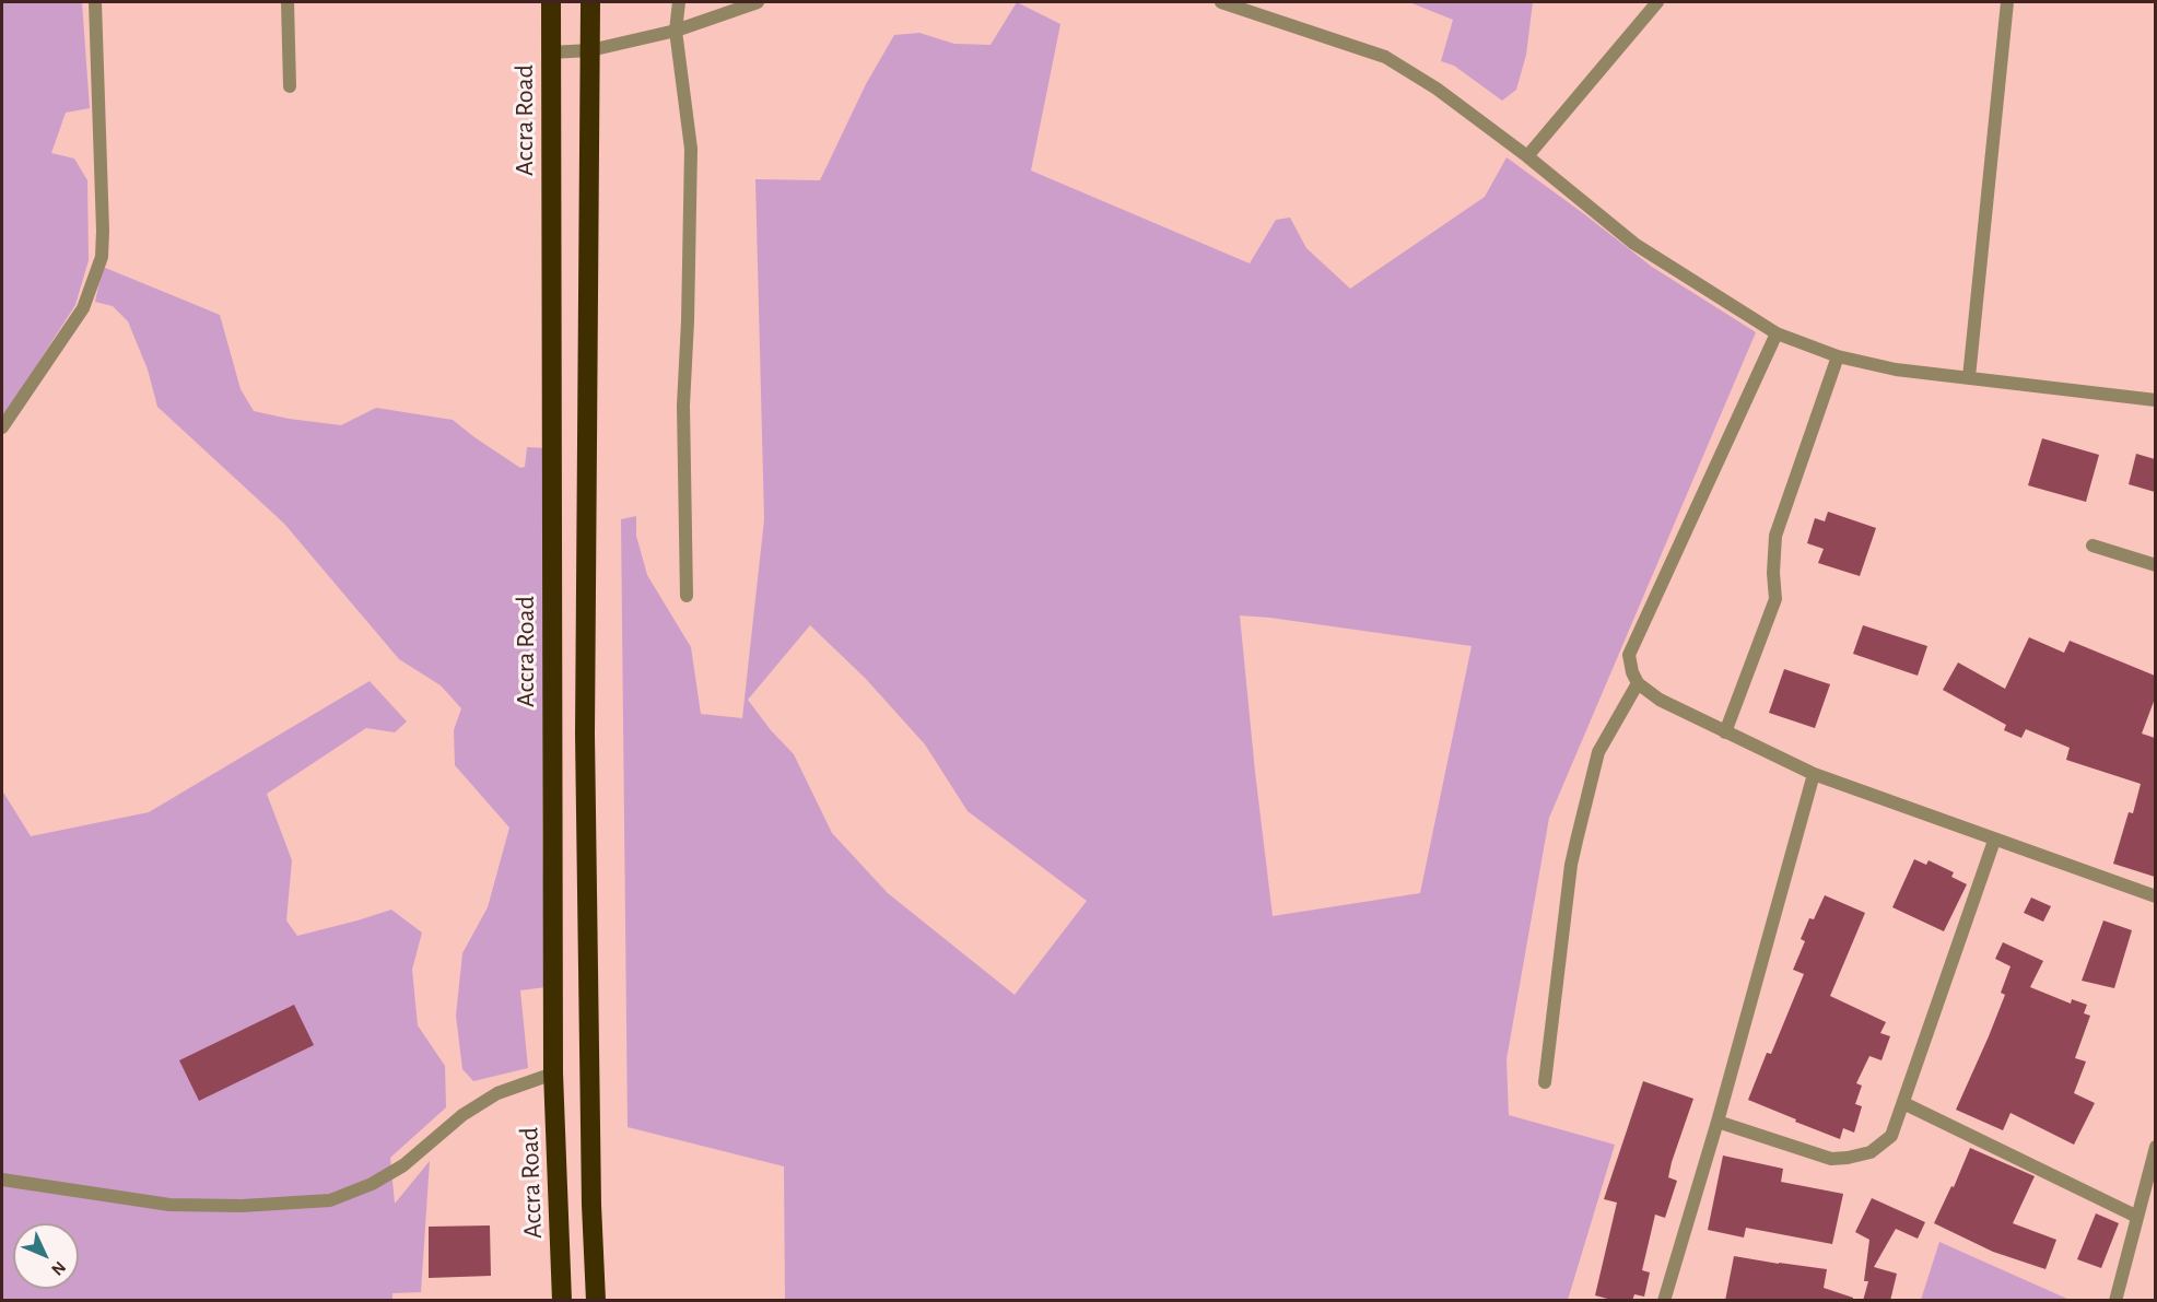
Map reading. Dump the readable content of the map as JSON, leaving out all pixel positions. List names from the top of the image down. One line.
{"streets":{"highway":["Accra Road"]},"north":"bottom right"}
